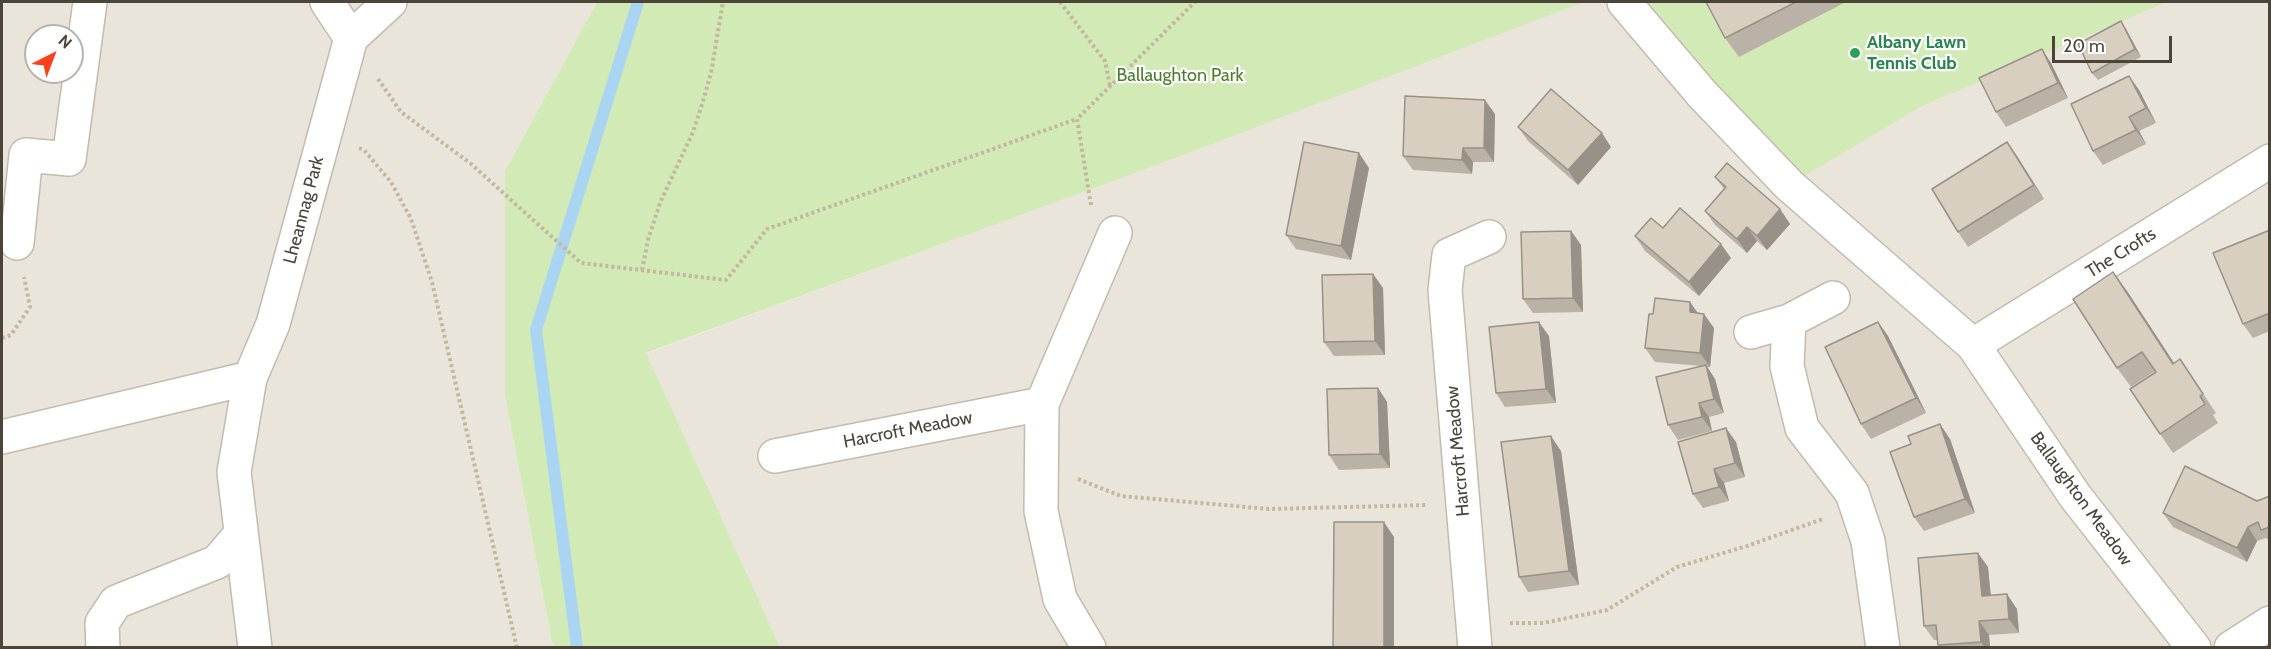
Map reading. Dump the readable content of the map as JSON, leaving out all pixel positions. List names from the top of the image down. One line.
{"streets":{"street":["Lheannag Park","The Crofts","Harcroft Meadow","Ballaughton Meadow"]},"crossings":[["The Crofts","Ballaughton Meadow"]],"parks":["Ballaughton Park"],"places":["Albany Lawn Tennis Club"],"scale_bar":"20 m","north":"top right"}
